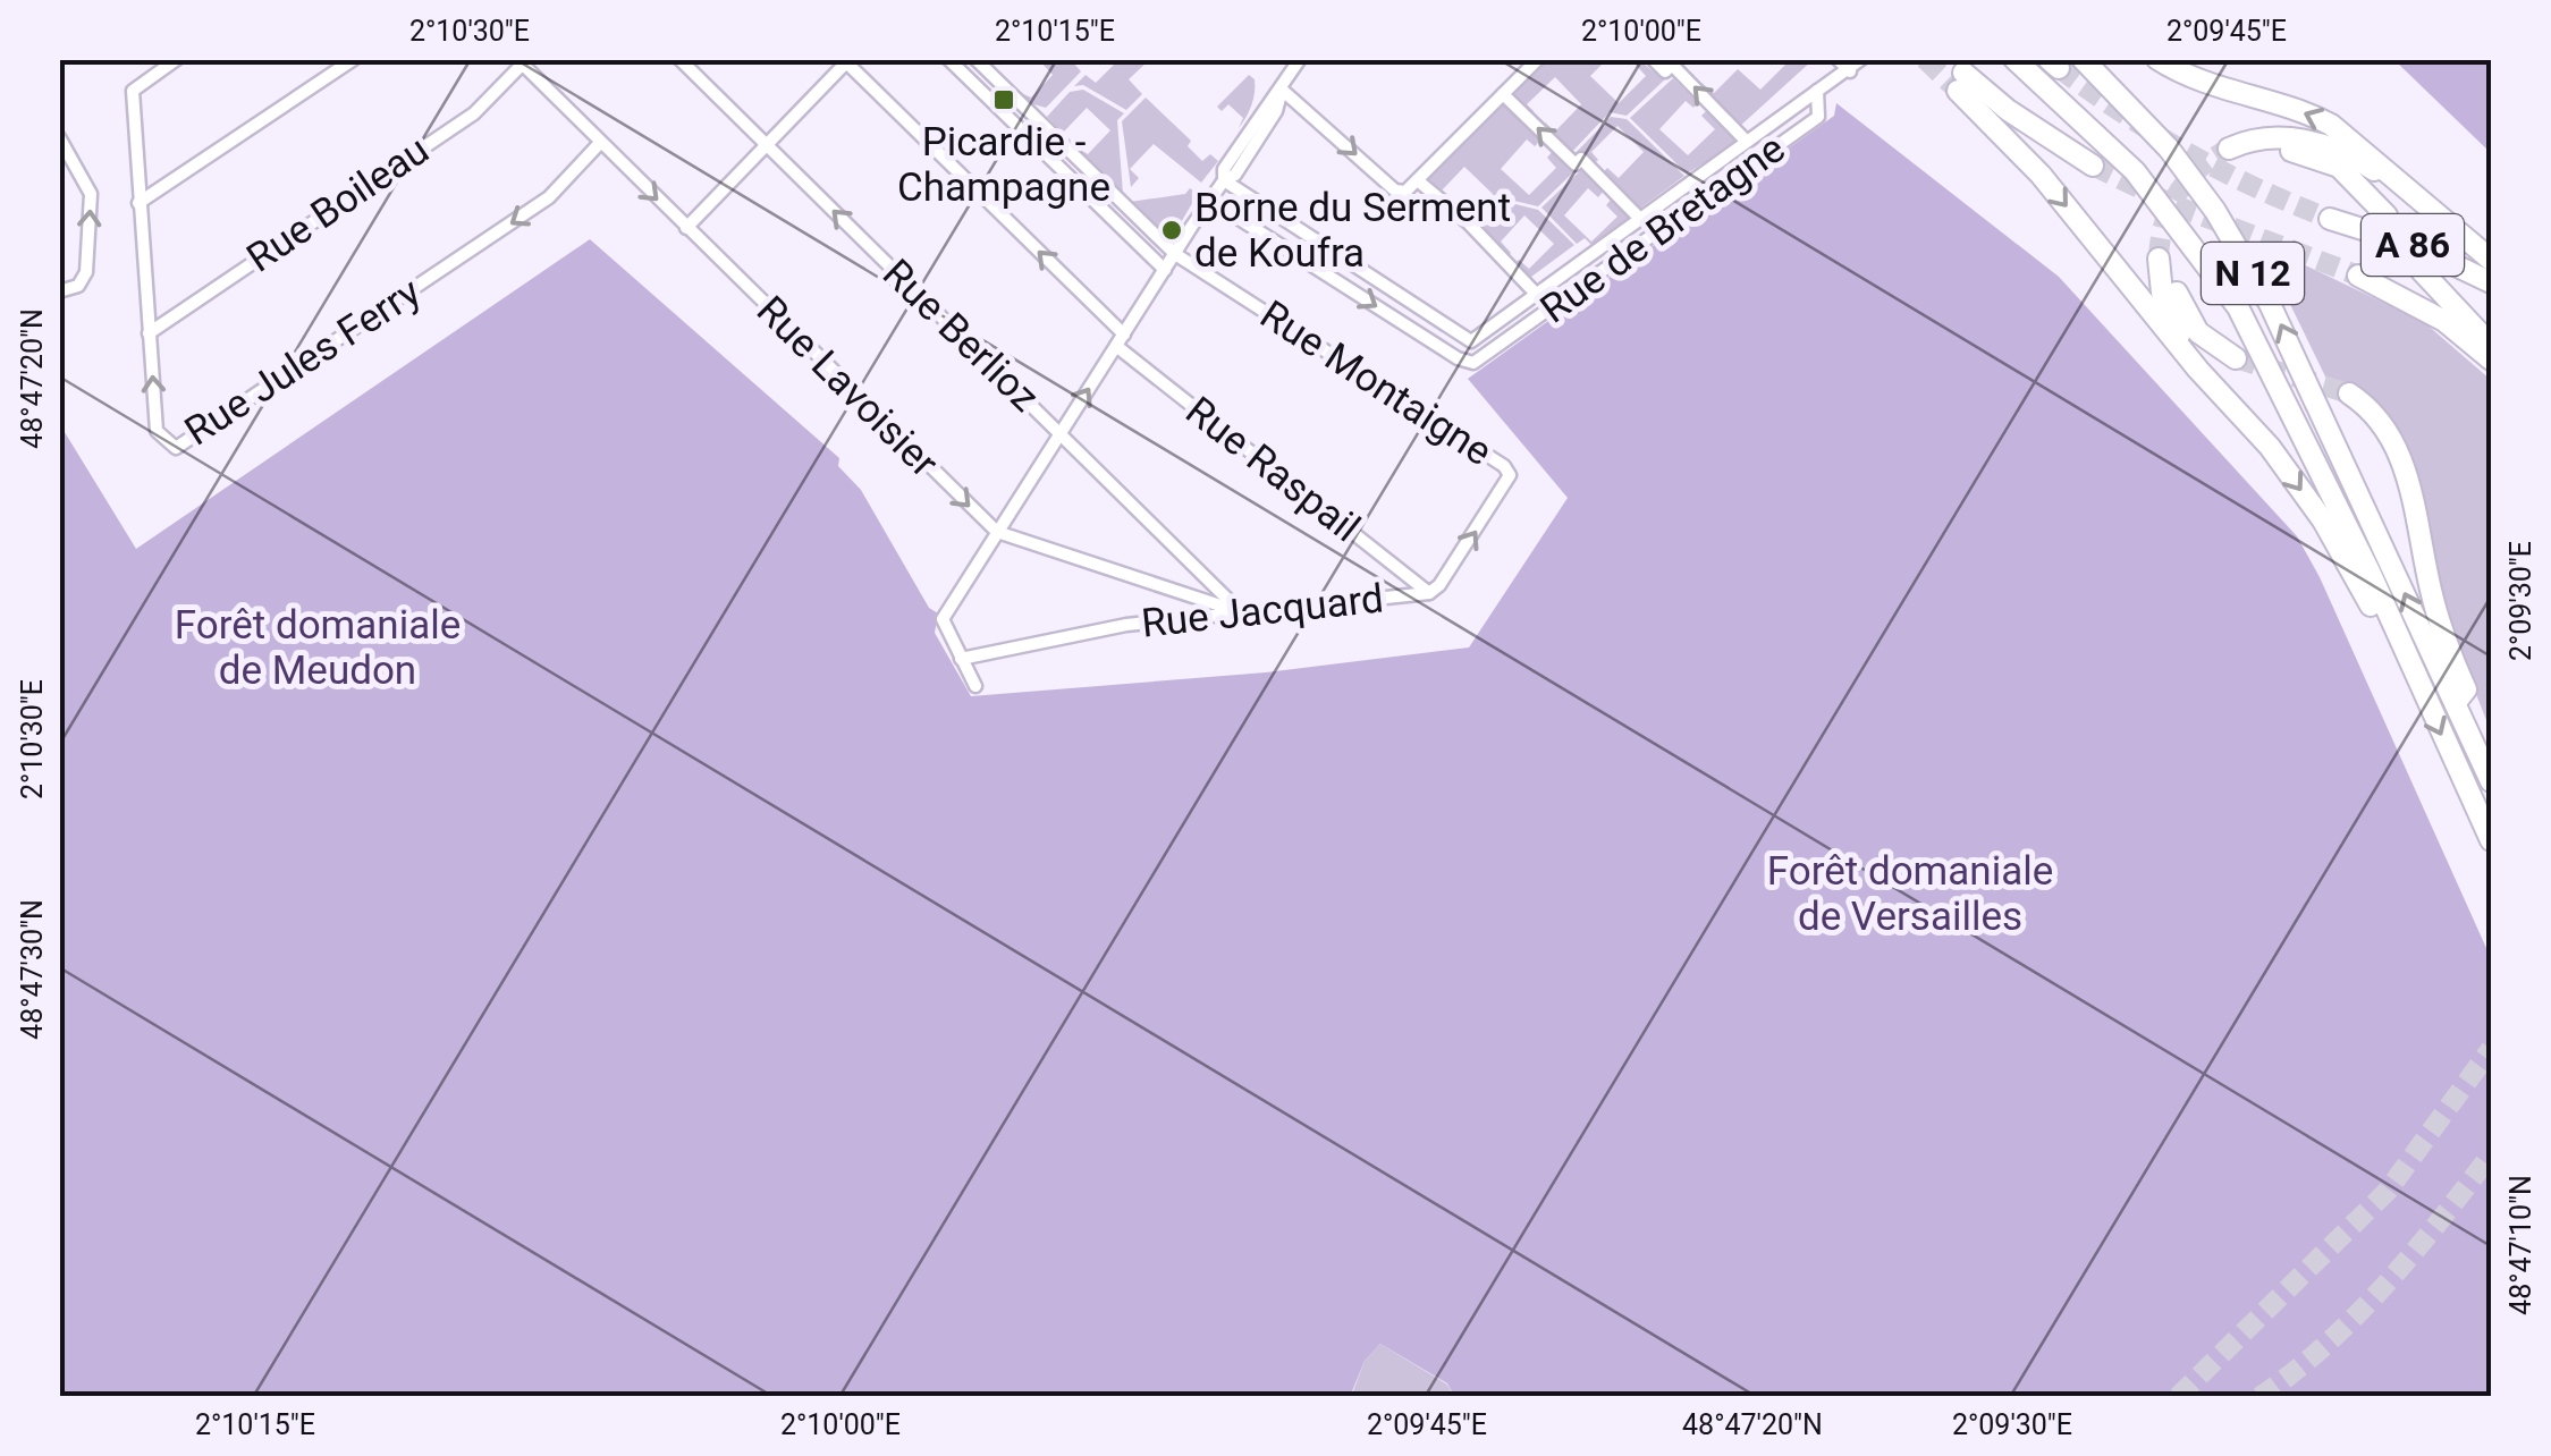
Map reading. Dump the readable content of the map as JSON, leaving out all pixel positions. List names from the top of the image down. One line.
{"streets":{"highway":["A 86","N 12"],"street":["Rue Boileau","Rue de Bretagne","Rue Berlioz","Rue Jules Ferry","Rue Montaigne","Rue Lavoisier","Rue Raspail","Rue Jacquard"]},"crossings":[["Rue Boileau","Rue Jules Ferry"],["Rue Boileau","Rue Lavoisier"],["Rue Berlioz","Rue Lavoisier"],["Rue Berlioz","Rue Jacquard"],["Rue Jules Ferry","Rue Lavoisier"],["Rue Montaigne","Rue Jacquard"],["Rue Lavoisier","Rue Jacquard"],["Rue Raspail","Rue Jacquard"]],"one_way":["Rue Berlioz","Rue Lavoisier"],"parks":["Forêt domaniale de Meudon","Forêt domaniale de Versailles"],"places":{"transit":["Picardie - Champagne"],"other":["Borne du Serment de Koufra"]},"coordinates":["2°10'30\"E","2°10'15\"E","2°10'00\"E","2°09'45\"E","48°47'20\"N","2°09'30\"E","48°47'30\"N","48°47'10\"N"]}
